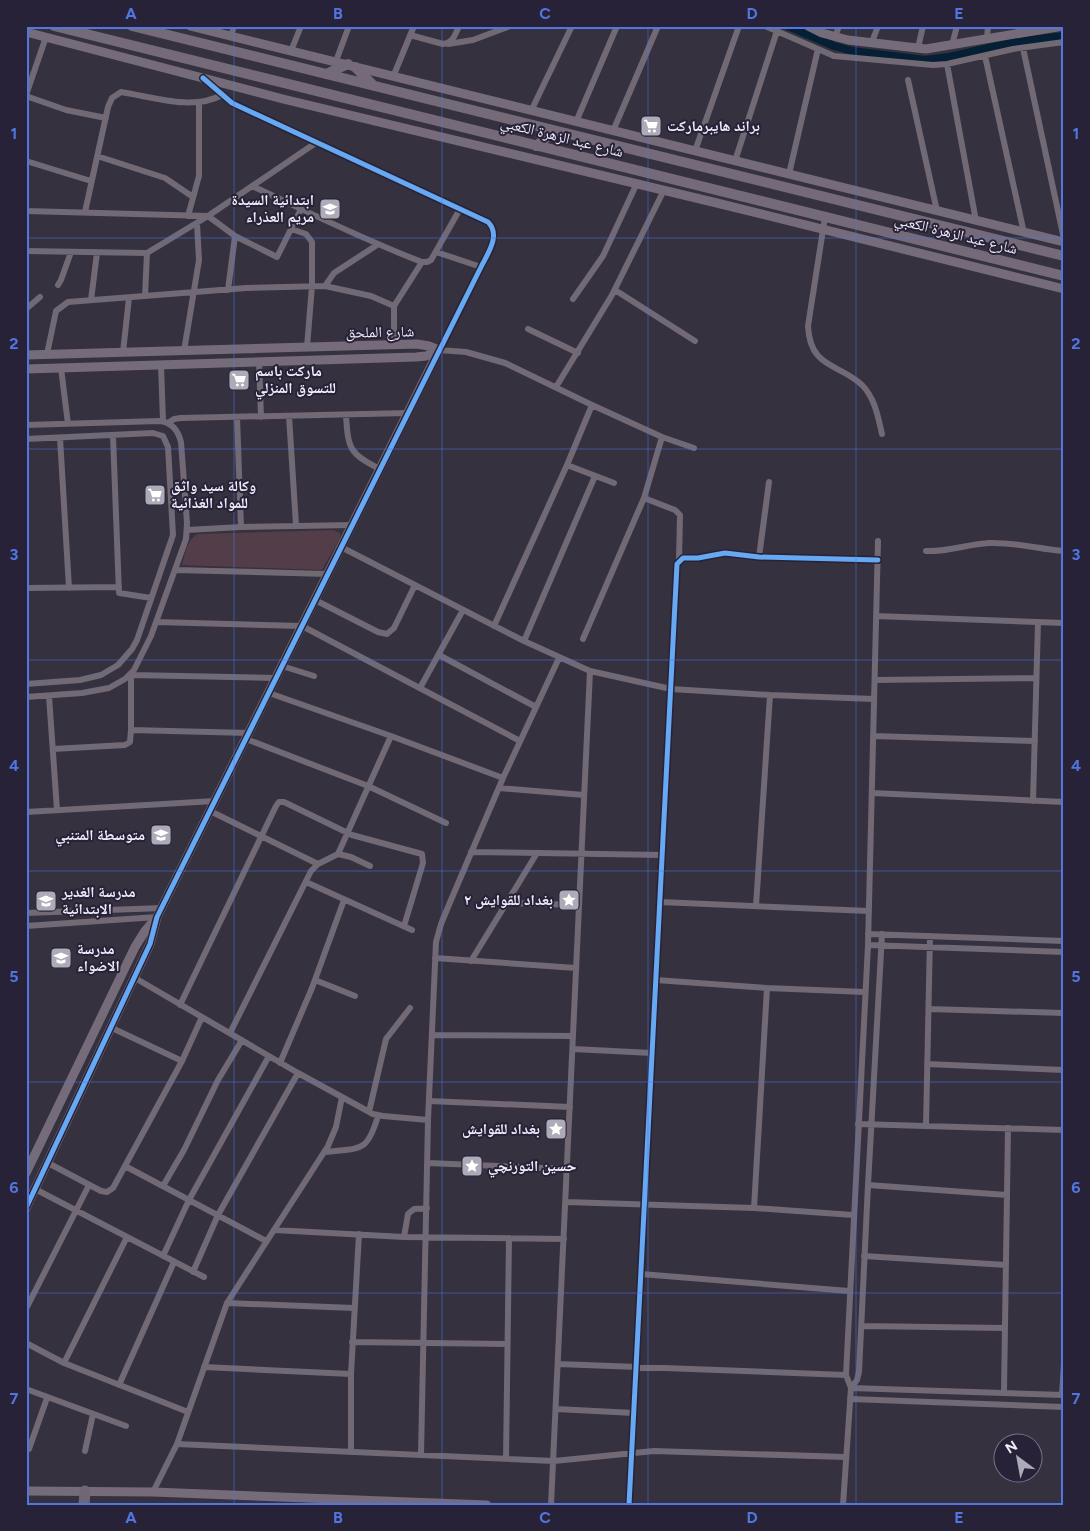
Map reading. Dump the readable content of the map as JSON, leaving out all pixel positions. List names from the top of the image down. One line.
{"streets":{"main road":["شارع عبد الزهرة الكعبي"],"street":["شارع الملحق"]},"places":{"supermarket":["براند هايبرماركت","ماركت باسم للتسوق المنزلي","وكالة سيد واثق للمواد الغذائية"],"school or university":["ابتدائية السيدة مريم العذراء","متوسطة المتنبي","مدرسة الغدير الابتدائية","مدرسة الاضواء"],"place":["بغداد للقوايش ٢","بغداد للقوايش","حسين التورنچي"]},"north":"top left","grid":{"columns":["A","B","C","D","E"],"rows":["1","2","3","4","5","6","7"]}}
